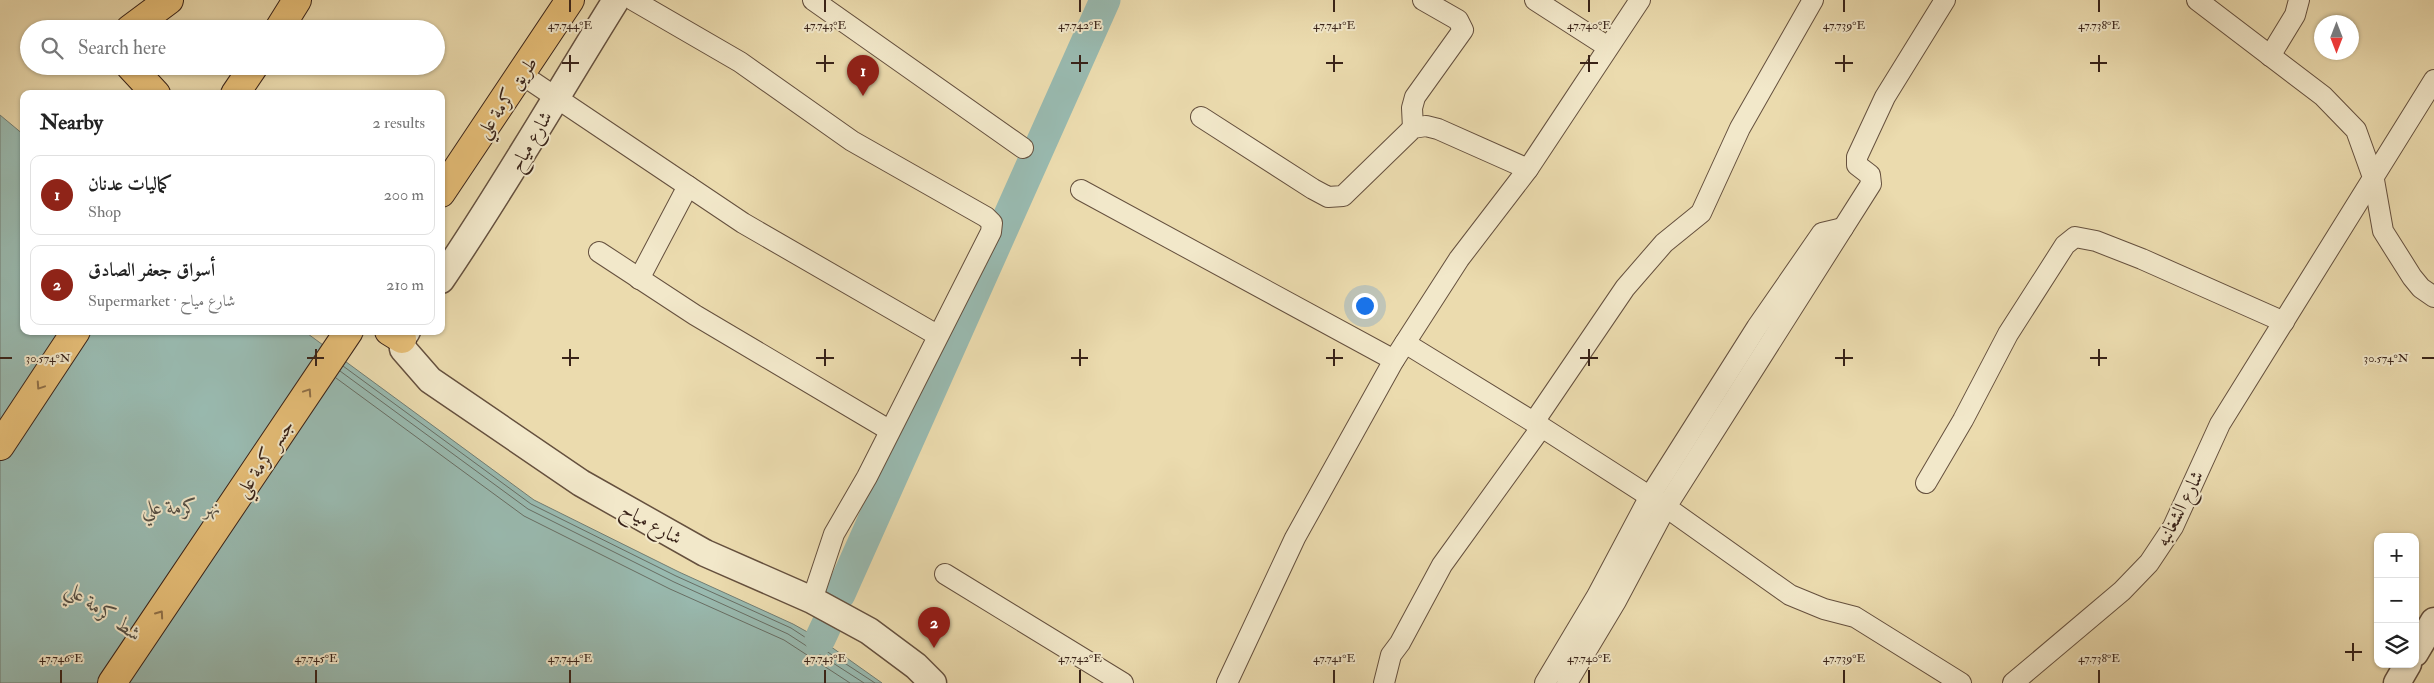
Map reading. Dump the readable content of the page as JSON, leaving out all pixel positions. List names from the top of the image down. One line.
{"streets":{"highway":["طريق كرمة علي","جسر كرمة علي"],"street":["شارع مياح","شارع الشغانبه"]},"water":["نهر كرمة علي","شط كرمة علي"],"north":"bottom","page":{"search":"Search here","pins":["1","2"],"heading":["Nearby","2 results"],"list":[{"mark":"1","name":"كماليات عدنان","note":"Shop","value":"200 m"},{"mark":"2","name":"أسواق جعفر الصادق","note":"Supermarket · شارع مياح","value":"210 m"}],"map_buttons":["+","−"]},"coordinates":["47.744°E","47.743°E","47.742°E","47.741°E","47.740°E","47.739°E","47.738°E","30.574°N","47.746°E","47.745°E"]}
